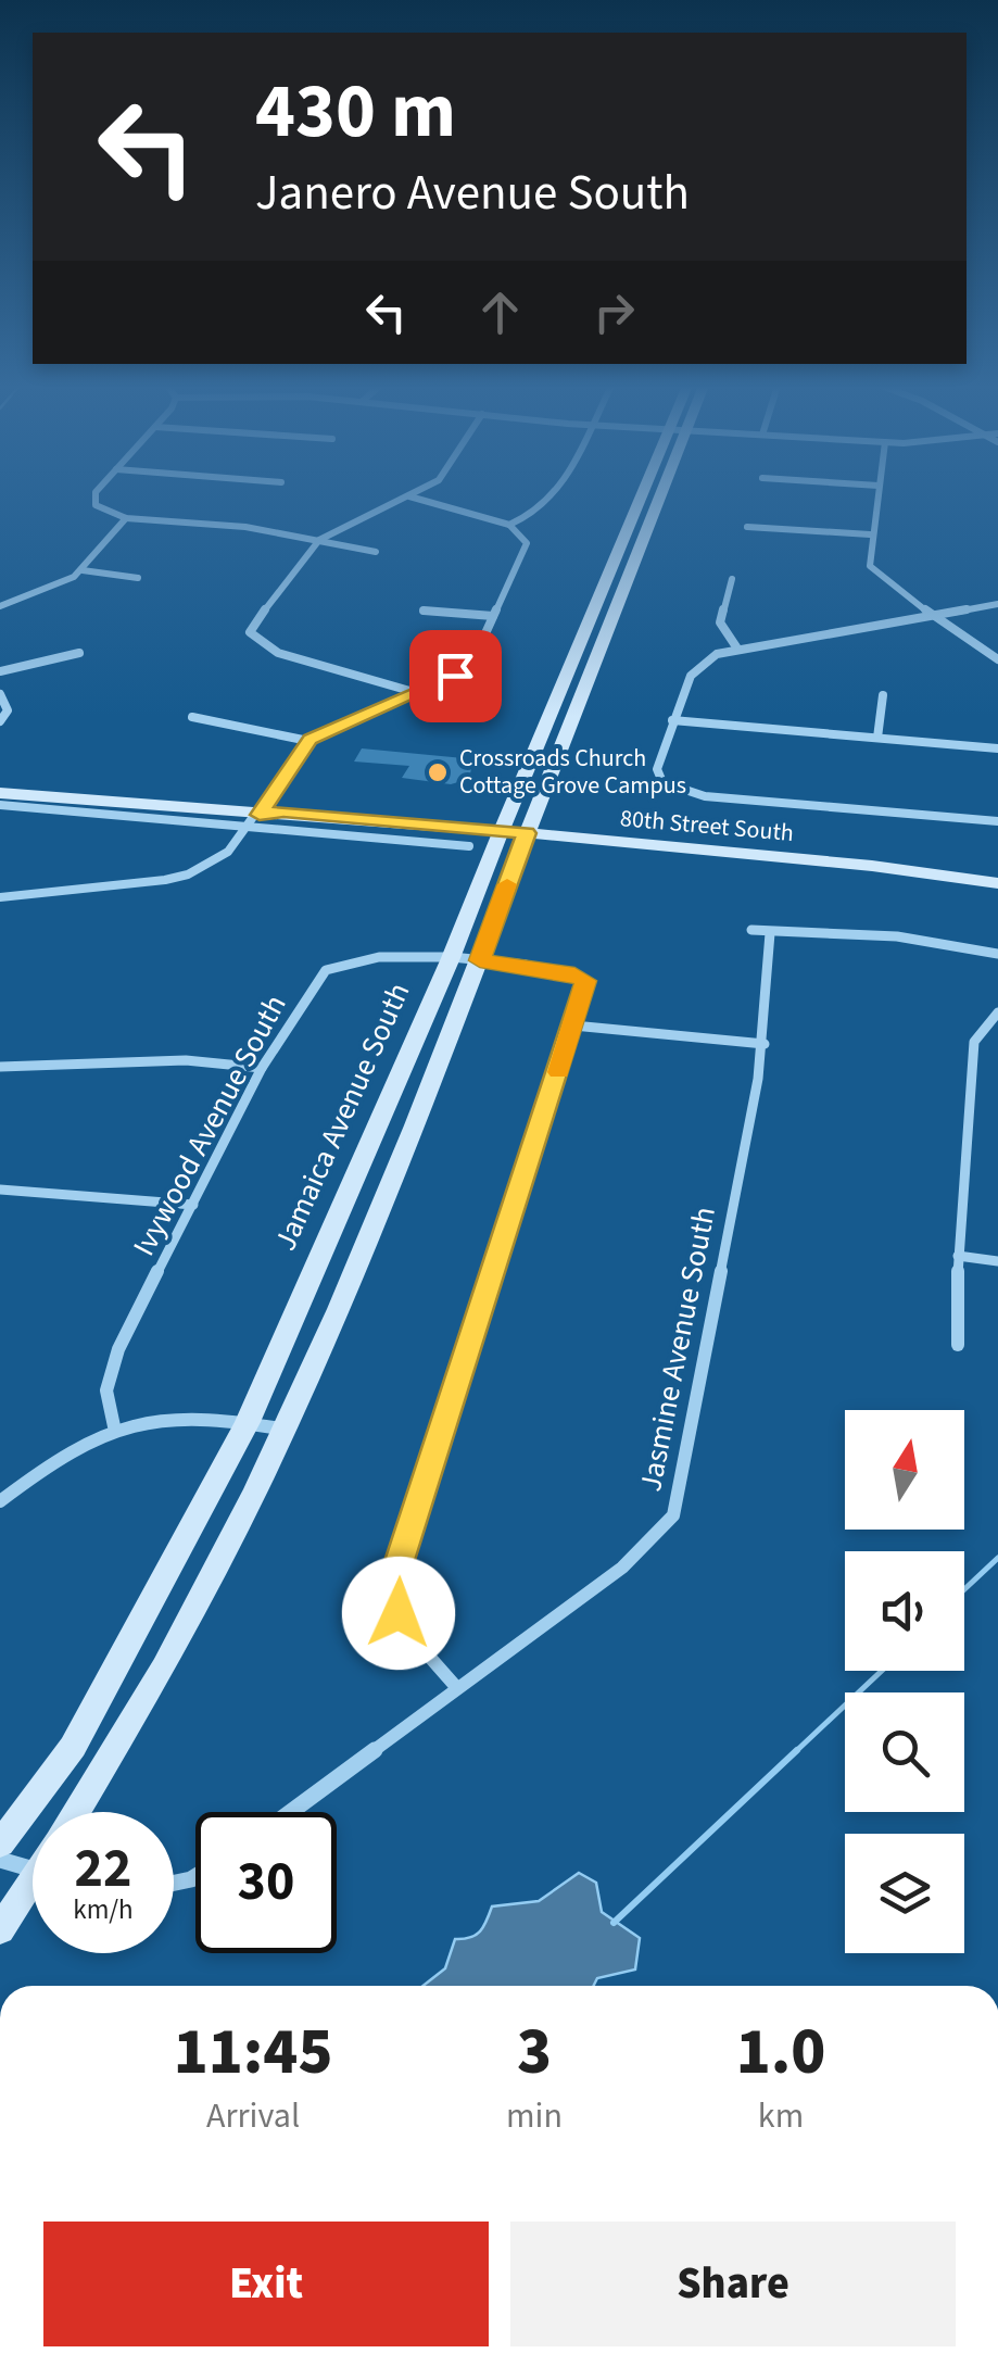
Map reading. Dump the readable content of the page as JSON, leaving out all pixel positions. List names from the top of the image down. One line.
{"streets":{"main road":["80th Street South","Jamaica Avenue South"],"street":["Ivywood Avenue South","Jasmine Avenue South"]},"crossings":[["80th Street South","Jamaica Avenue South"],["Jamaica Avenue South","Ivywood Avenue South"]],"places":["Crossroads Church Cottage Grove Campus"],"north":"top","page":{"turn":["430 m","Janero Avenue South"],"speed":"22 km/h","limit":"30","eta":["11:45","Arrival","3","min","1.0","km"],"buttons":["Exit","Share"]}}
